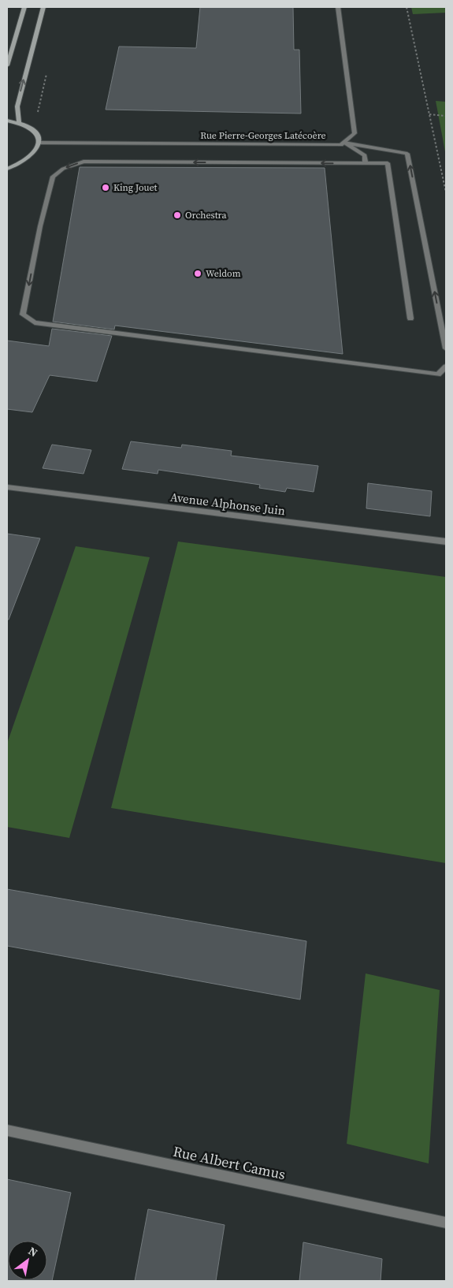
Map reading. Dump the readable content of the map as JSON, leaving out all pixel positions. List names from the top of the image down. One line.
{"streets":{"street":["Rue Pierre-Georges Latécoère","Avenue Alphonse Juin","Rue Albert Camus"]},"one_way":["Rue Pierre-Georges Latécoère"],"places":["King Jouet","Orchestra","Weldom"],"north":"top right"}
